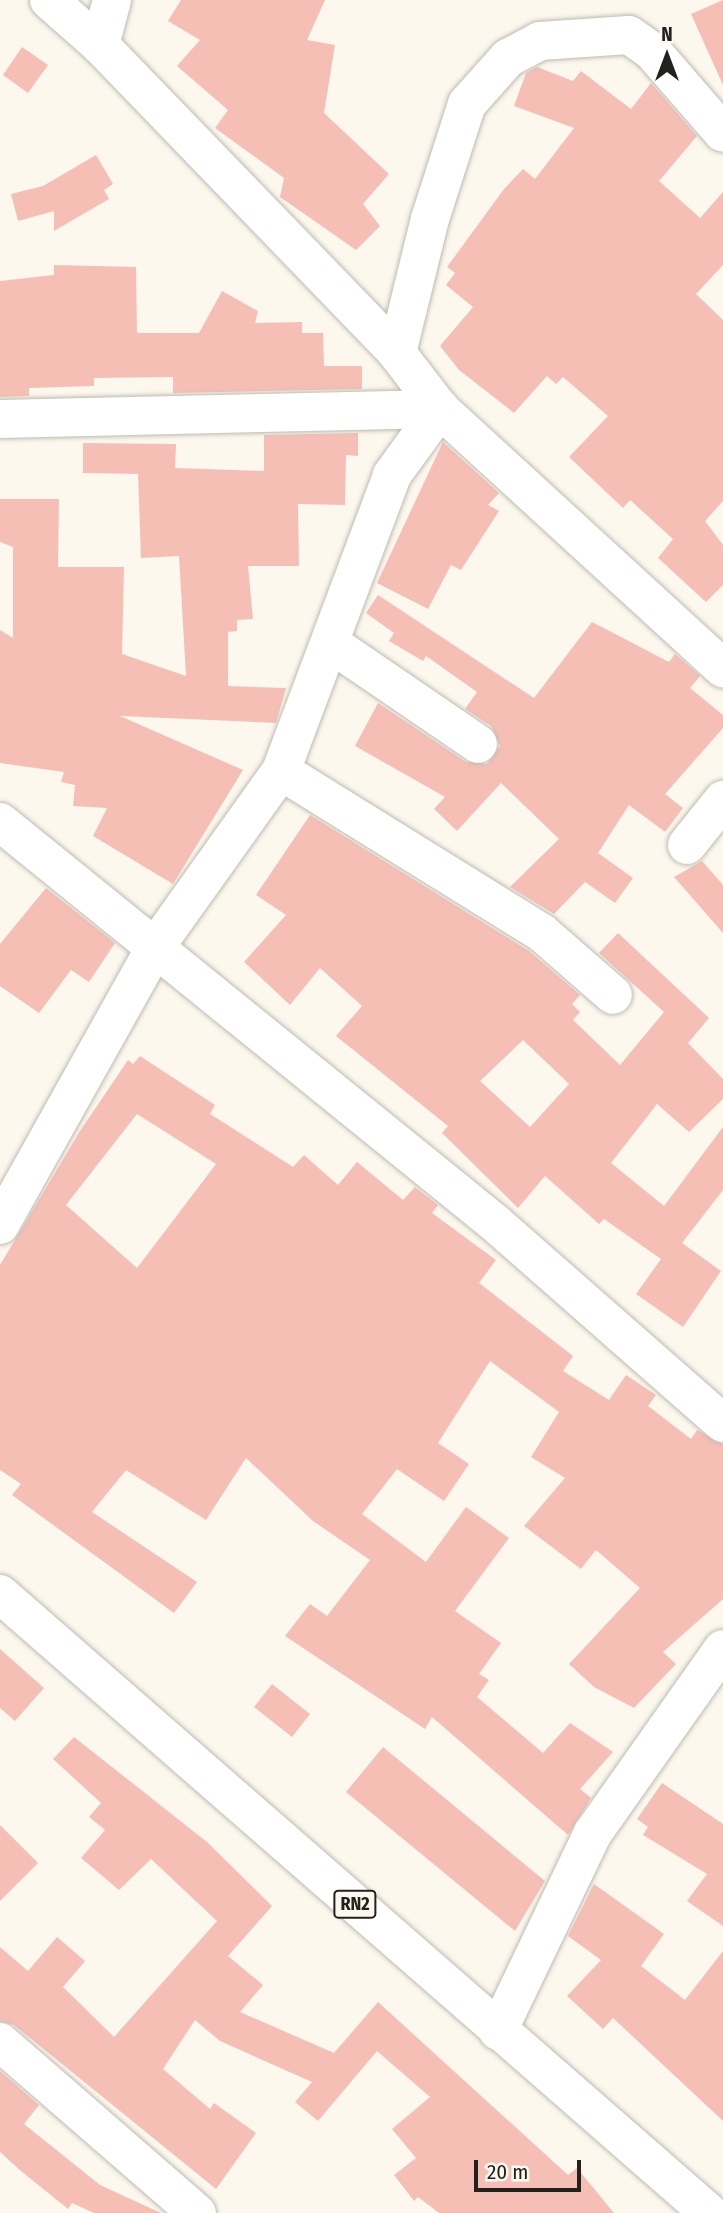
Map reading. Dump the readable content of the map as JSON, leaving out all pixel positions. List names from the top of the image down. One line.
{"streets":{"main road":["RN2"]},"scale_bar":"20 m","north":"top"}
